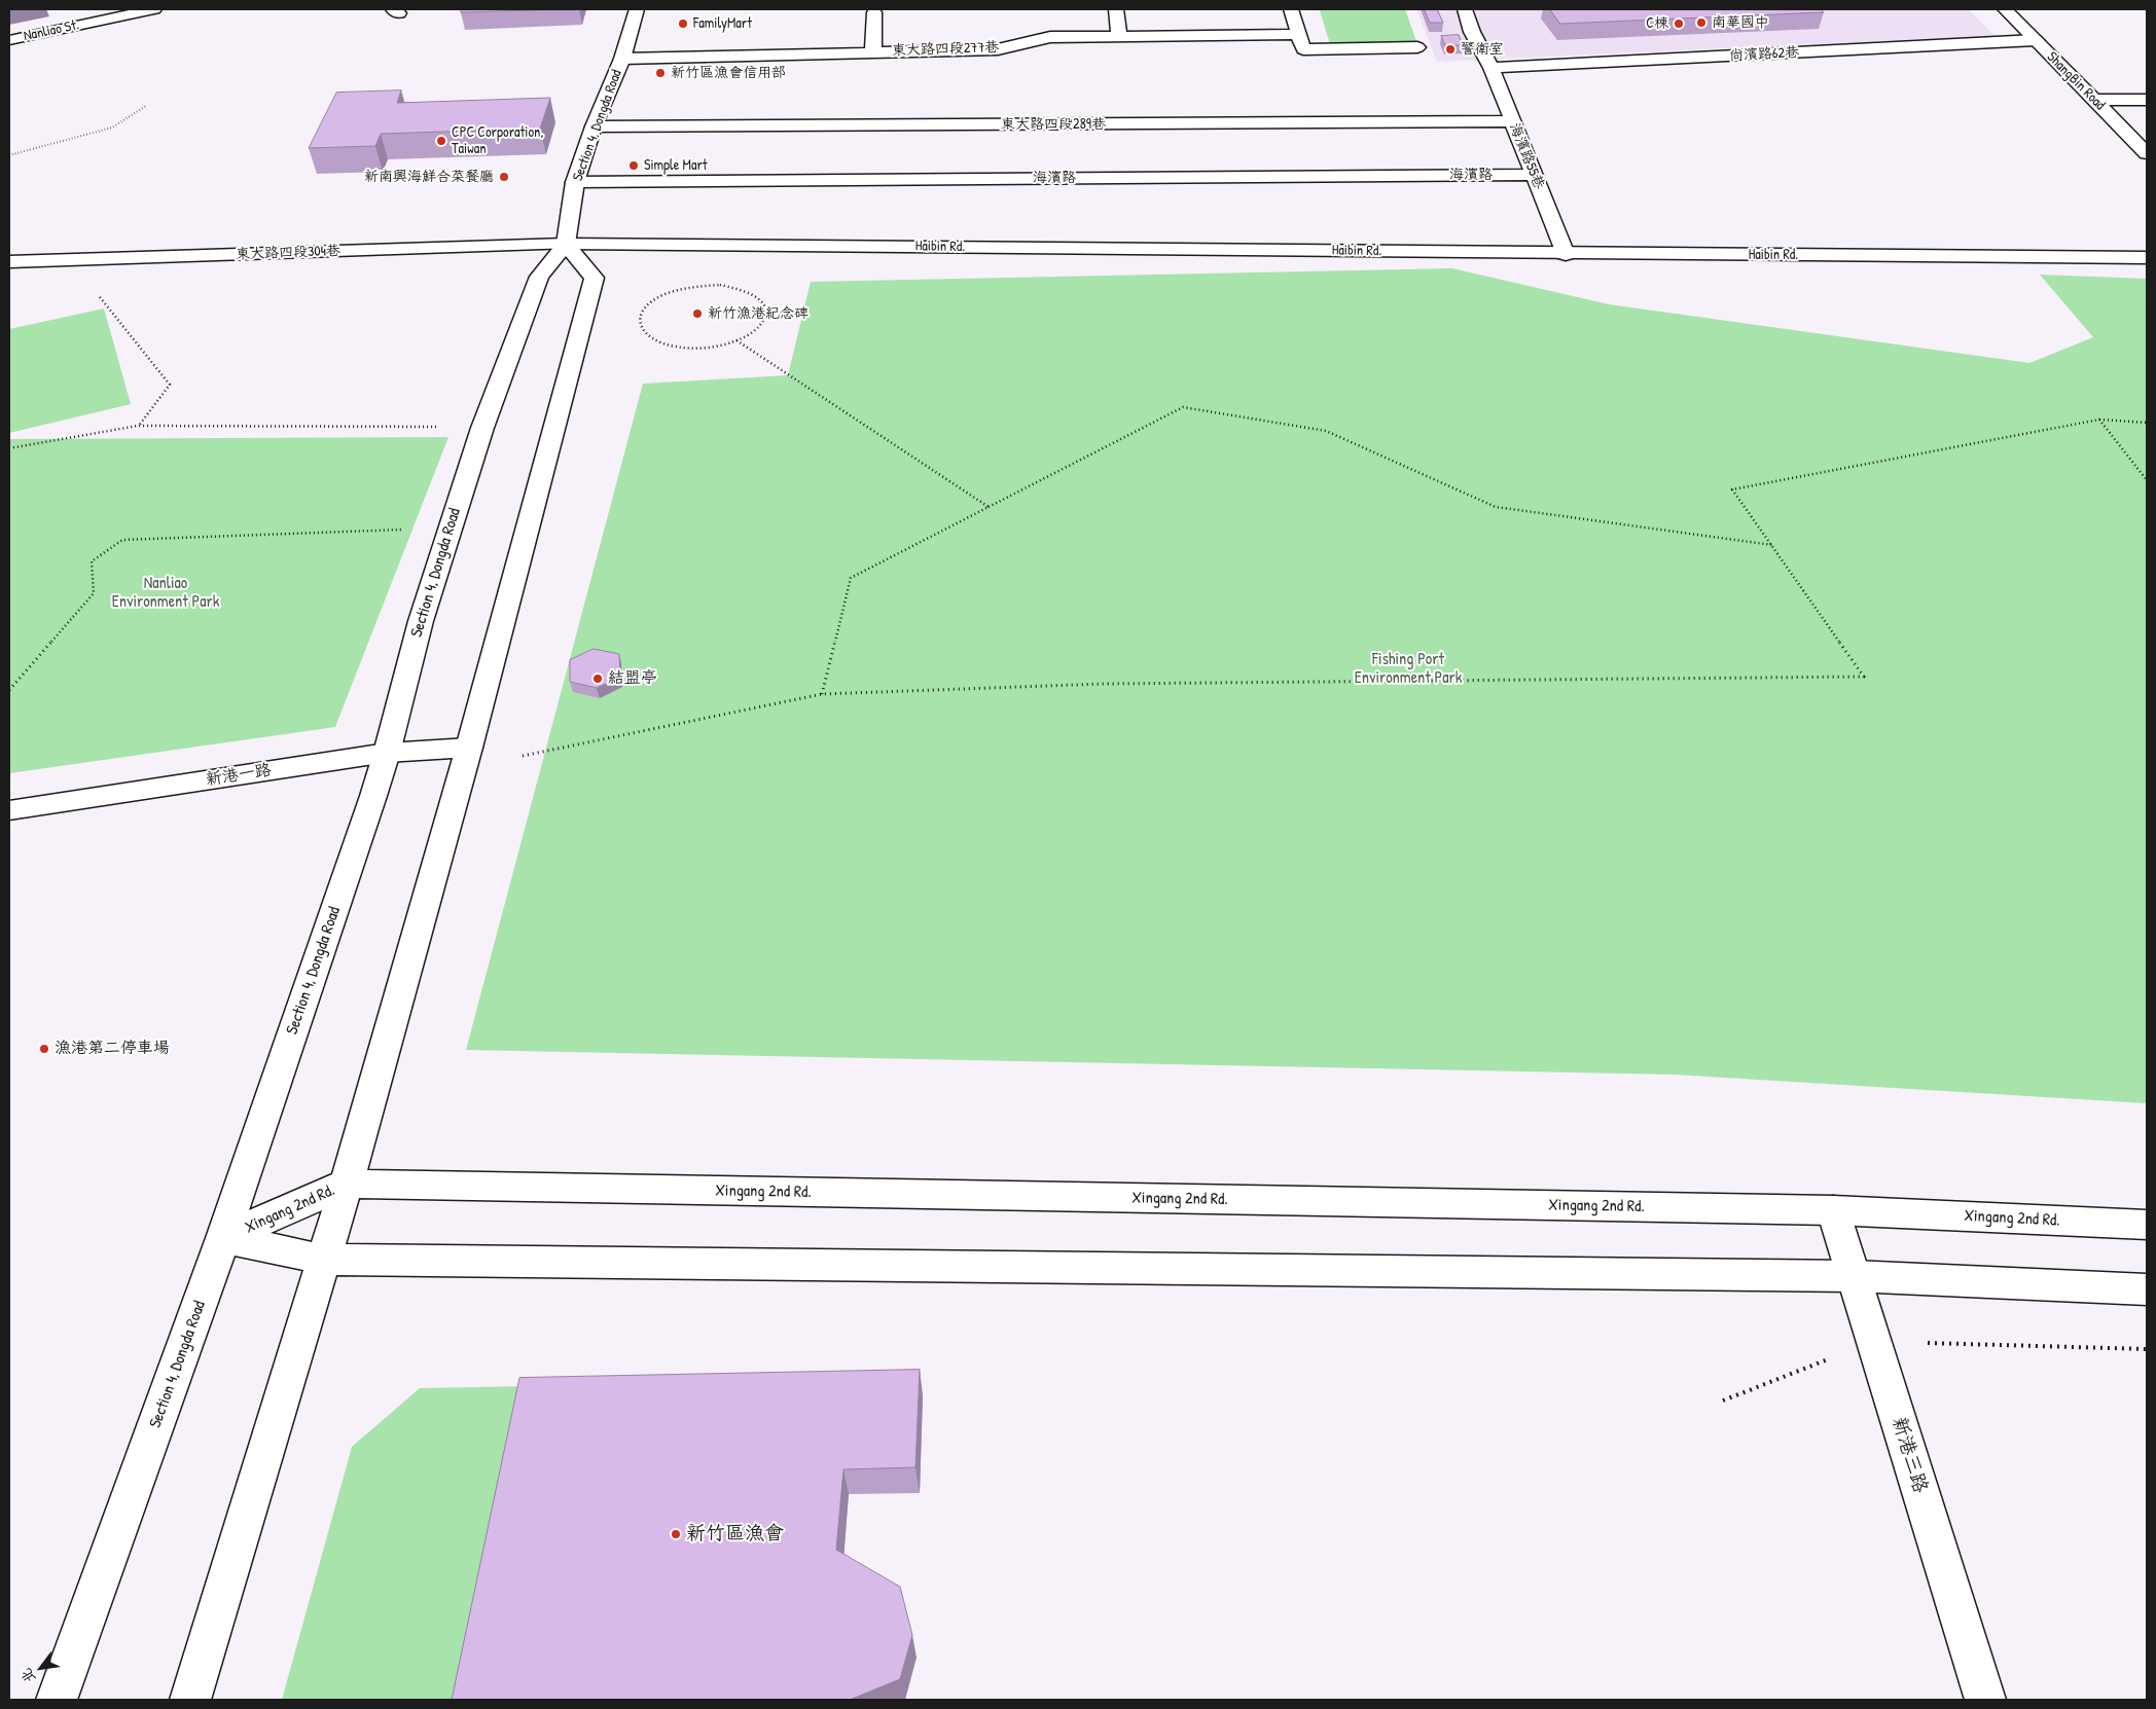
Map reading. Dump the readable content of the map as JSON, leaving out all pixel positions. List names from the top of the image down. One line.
{"streets":{"street":["Nanliao St.","東大路四段277巷","尚濱路62巷","ShangBin Road","東大路四段289巷","Section 4, Dongda Road","海濱路55巷","海濱路","Haibin Rd.","東大路四段304巷","新港一路","Xingang 2nd Rd.","新港三路"]},"crossings":[["東大路四段277巷","Section 4, Dongda Road"],["尚濱路62巷","ShangBin Road"],["尚濱路62巷","海濱路55巷"],["東大路四段289巷","Section 4, Dongda Road"],["東大路四段289巷","海濱路55巷"],["Section 4, Dongda Road","海濱路"],["Section 4, Dongda Road","Haibin Rd."],["Section 4, Dongda Road","東大路四段304巷"],["Section 4, Dongda Road","新港一路"],["Section 4, Dongda Road","Xingang 2nd Rd."],["海濱路55巷","海濱路"],["海濱路55巷","Haibin Rd."],["Haibin Rd.","東大路四段304巷"],["Xingang 2nd Rd.","新港三路"]],"parks":["Nanliao Environment Park","Fishing Port Environment Park"],"places":["南華國中","FamilyMart","C棟","警衛室","新竹區漁會信用部","CPC Corporation, Taiwan","Simple Mart","新南興海鮮合菜餐廳","新竹漁港紀念碑","結盟亭","漁港第二停車場","新竹區漁會"],"north":"bottom left"}
